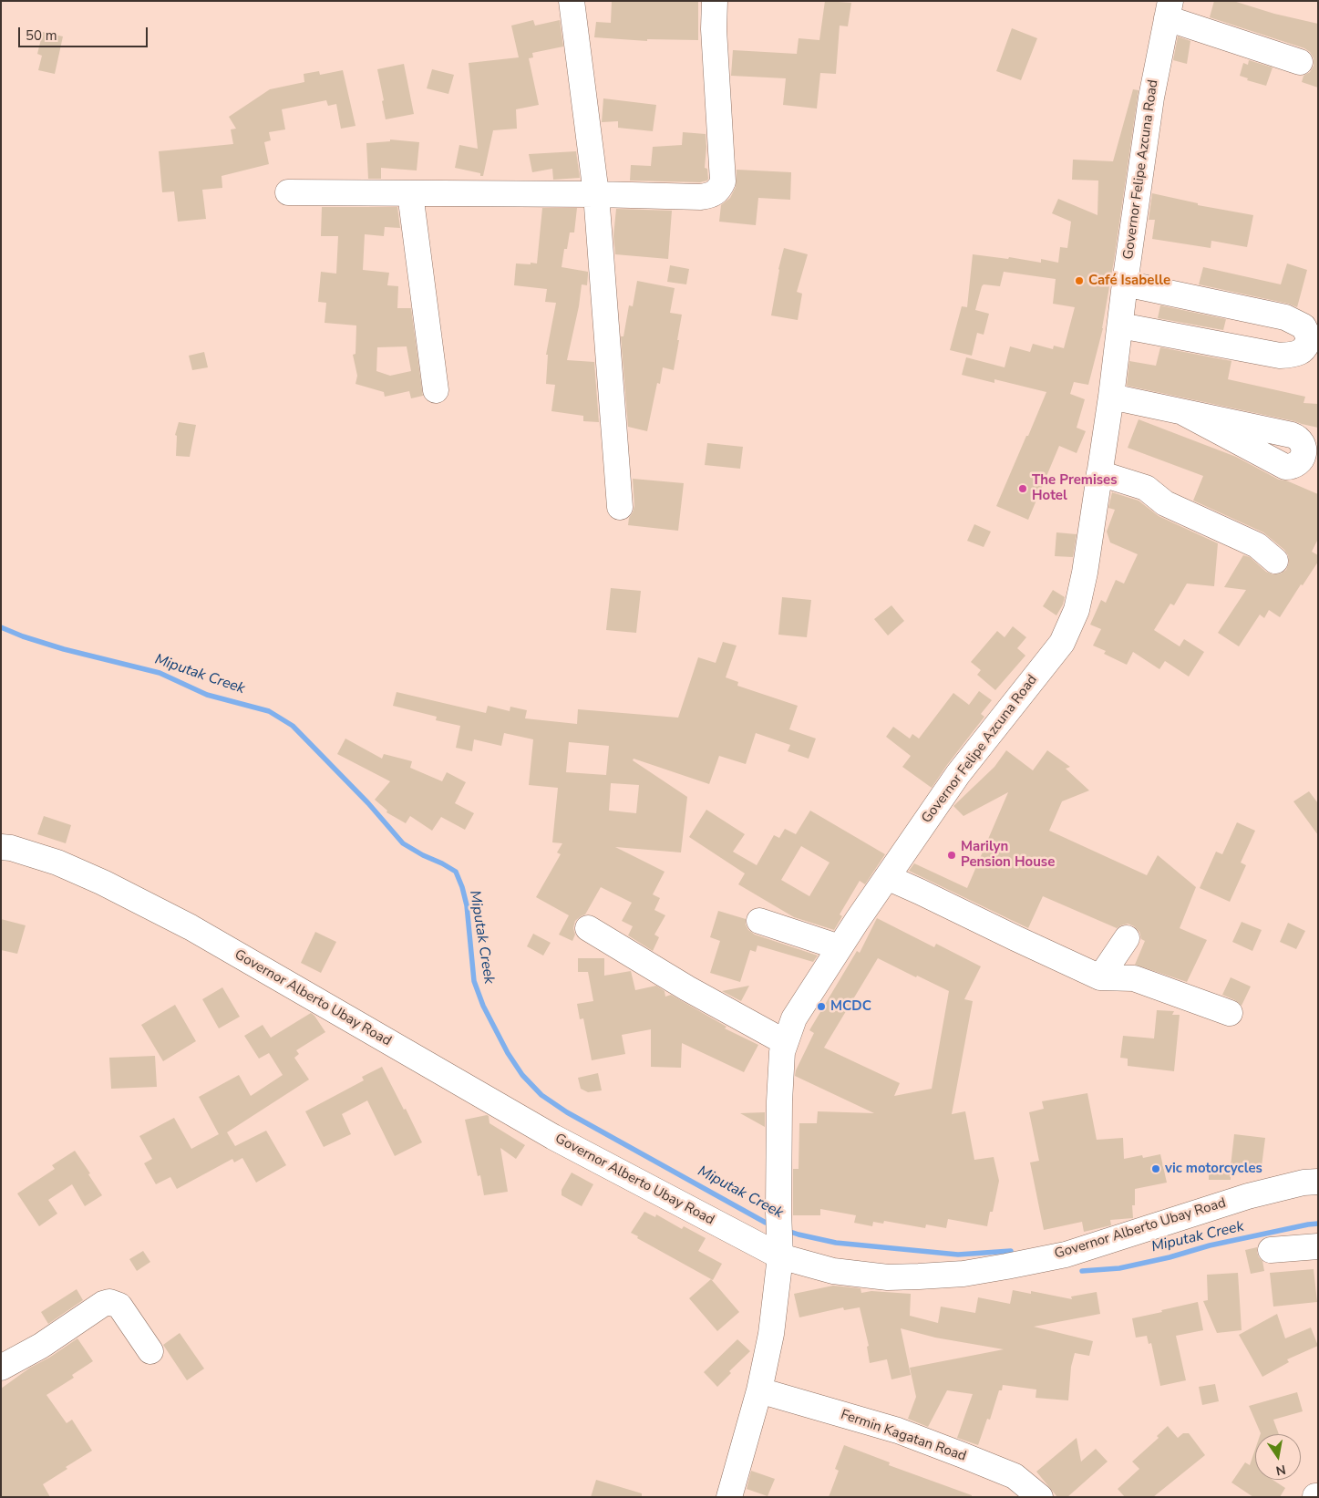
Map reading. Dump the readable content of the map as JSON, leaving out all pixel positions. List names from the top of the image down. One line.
{"streets":{"street":["Governor Felipe Azcuna Road","Governor Alberto Ubay Road","Fermin Kagatan Road"]},"crossings":[["Governor Felipe Azcuna Road","Governor Alberto Ubay Road"],["Governor Felipe Azcuna Road","Fermin Kagatan Road"]],"water":["Miputak Creek"],"places":["Café Isabelle","The Premises Hotel","Marilyn Pension House","MCDC","vic motorcycles"],"scale_bar":"50 m","north":"bottom"}
